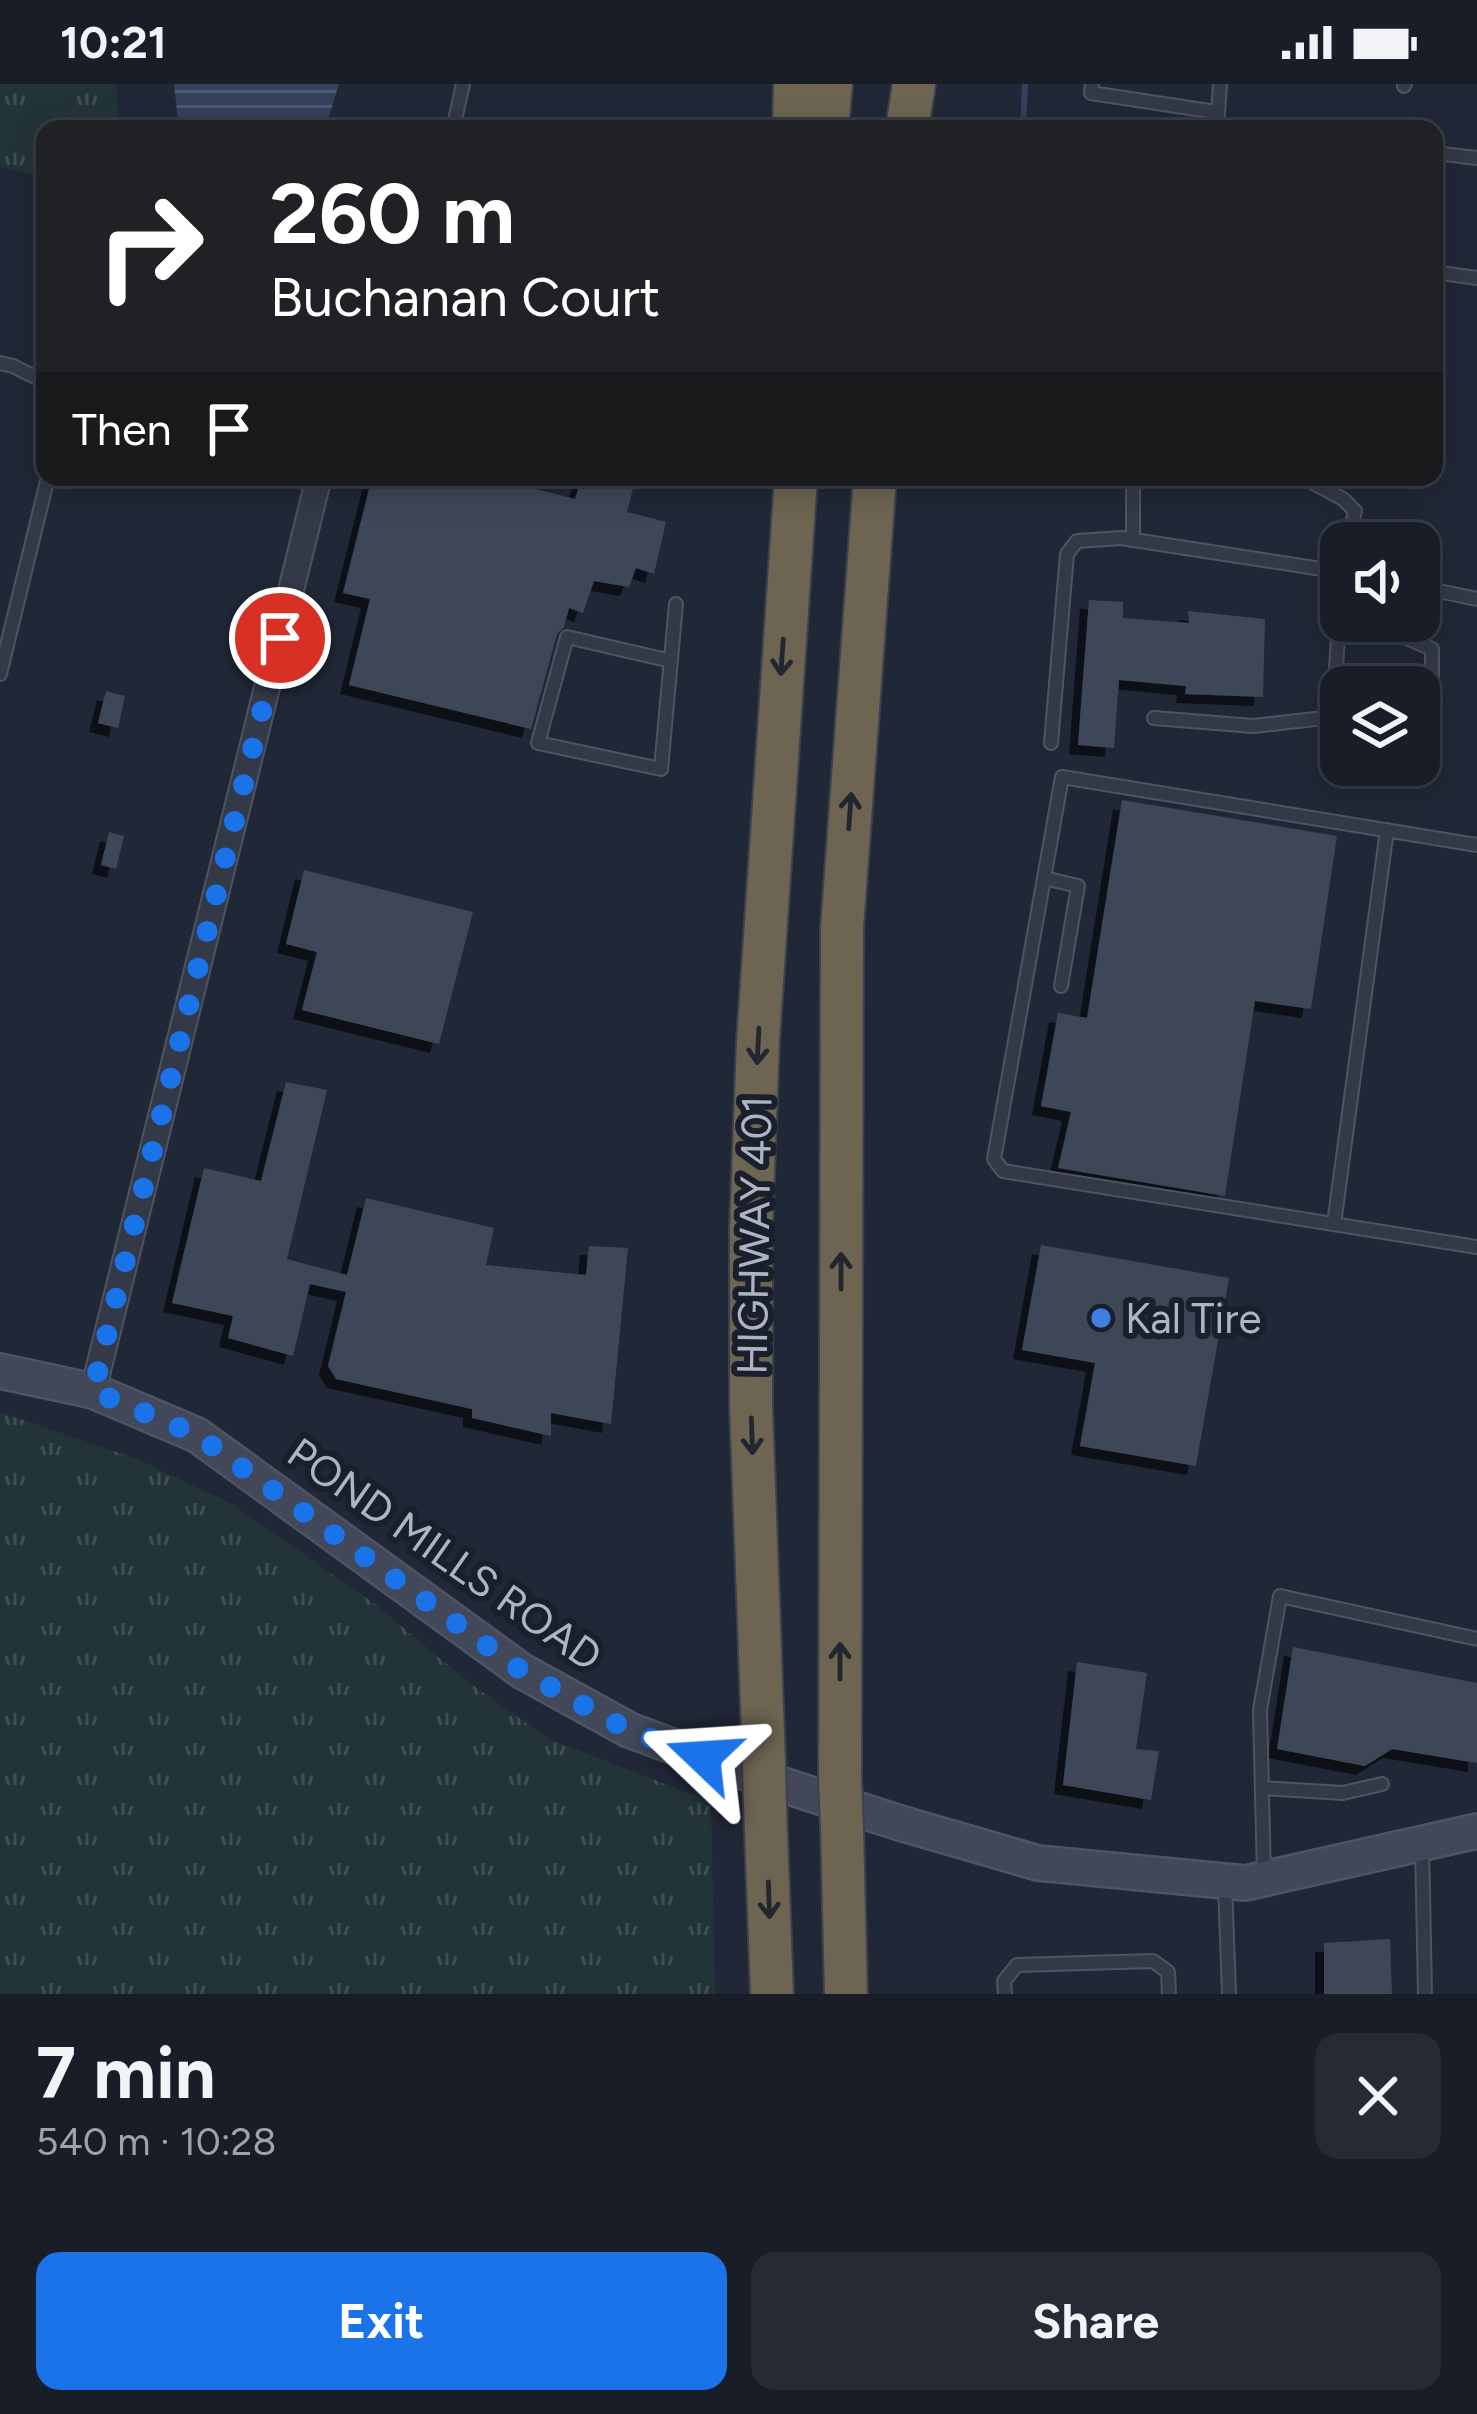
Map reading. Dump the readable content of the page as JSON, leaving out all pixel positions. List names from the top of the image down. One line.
{"streets":{"highway":["HIGHWAY 401"],"main road":["POND MILLS ROAD"]},"places":["Kal Tire"],"page":{"status":"10:21","turn":["260 m","Buchanan Court"],"then":"Then","heading":["7 min","540 m · 10:28"],"buttons":["Exit","Share"]}}
